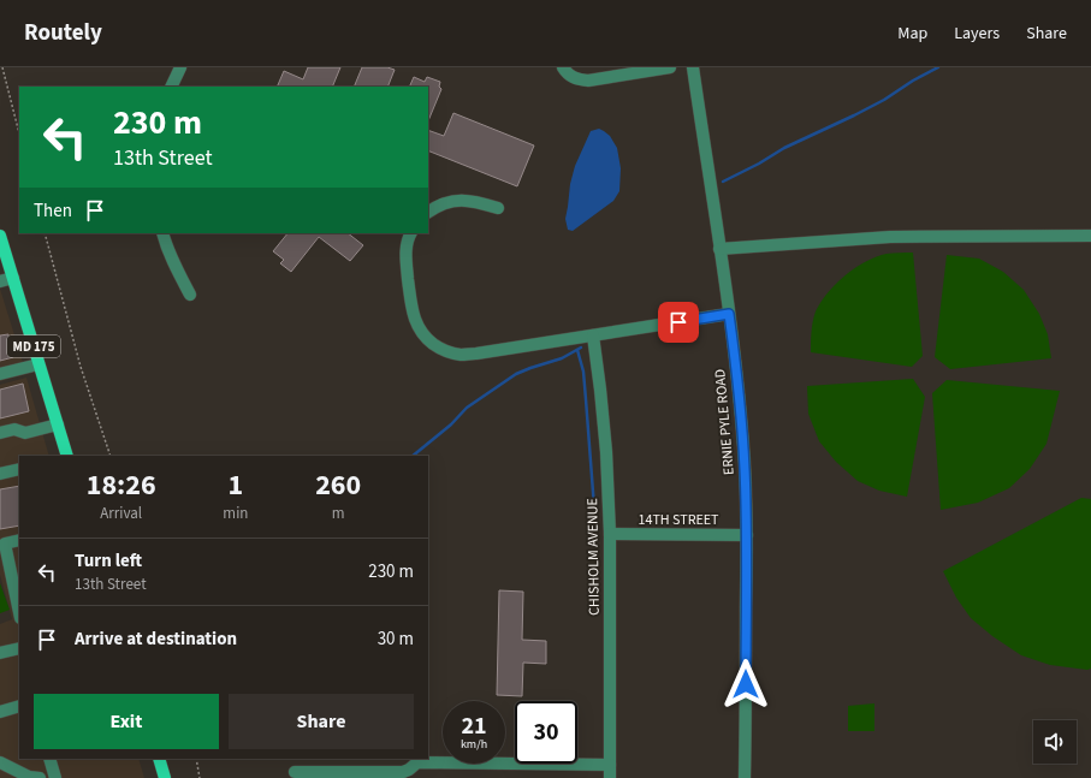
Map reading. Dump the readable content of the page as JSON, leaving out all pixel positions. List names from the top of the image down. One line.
{"streets":{"main road":["MD 175"],"street":["ERNIE PYLE ROAD","14TH STREET","CHISHOLM AVENUE"]},"crossings":[["ERNIE PYLE ROAD","14TH STREET"],["14TH STREET","CHISHOLM AVENUE"]],"page":{"header":"Routely","nav":["Map","Layers","Share"],"turn":["230 m","13th Street"],"then":"Then","eta":["18:26","Arrival","1","min","260","m"],"list":[{"name":"Turn left","note":"13th Street","value":"230 m"},{"name":"Arrive at destination","value":"30 m"}],"buttons":["Exit","Share"],"speed":"21 km/h","limit":"30"}}
